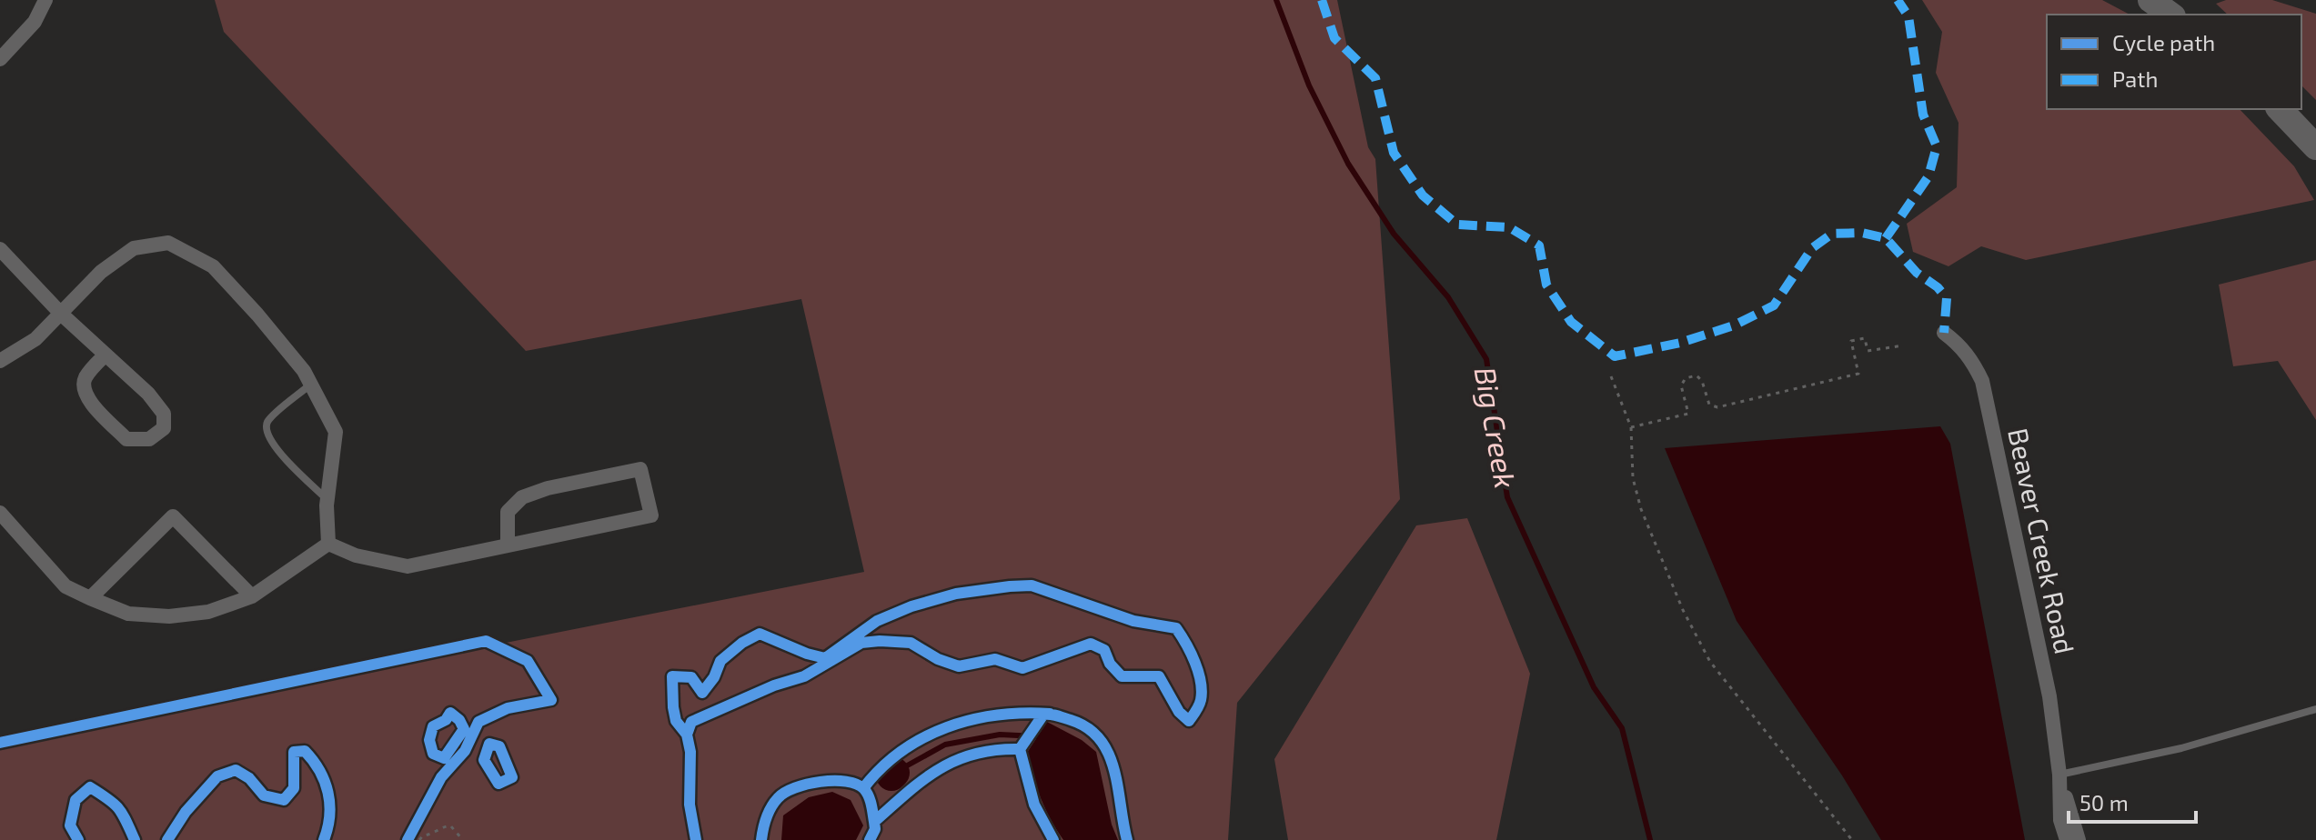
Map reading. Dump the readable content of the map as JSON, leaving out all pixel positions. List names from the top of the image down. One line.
{"streets":{"street":["Beaver Creek Road"]},"water":["Big Creek"],"legend":["Cycle path","Path"],"scale_bar":"50 m"}
